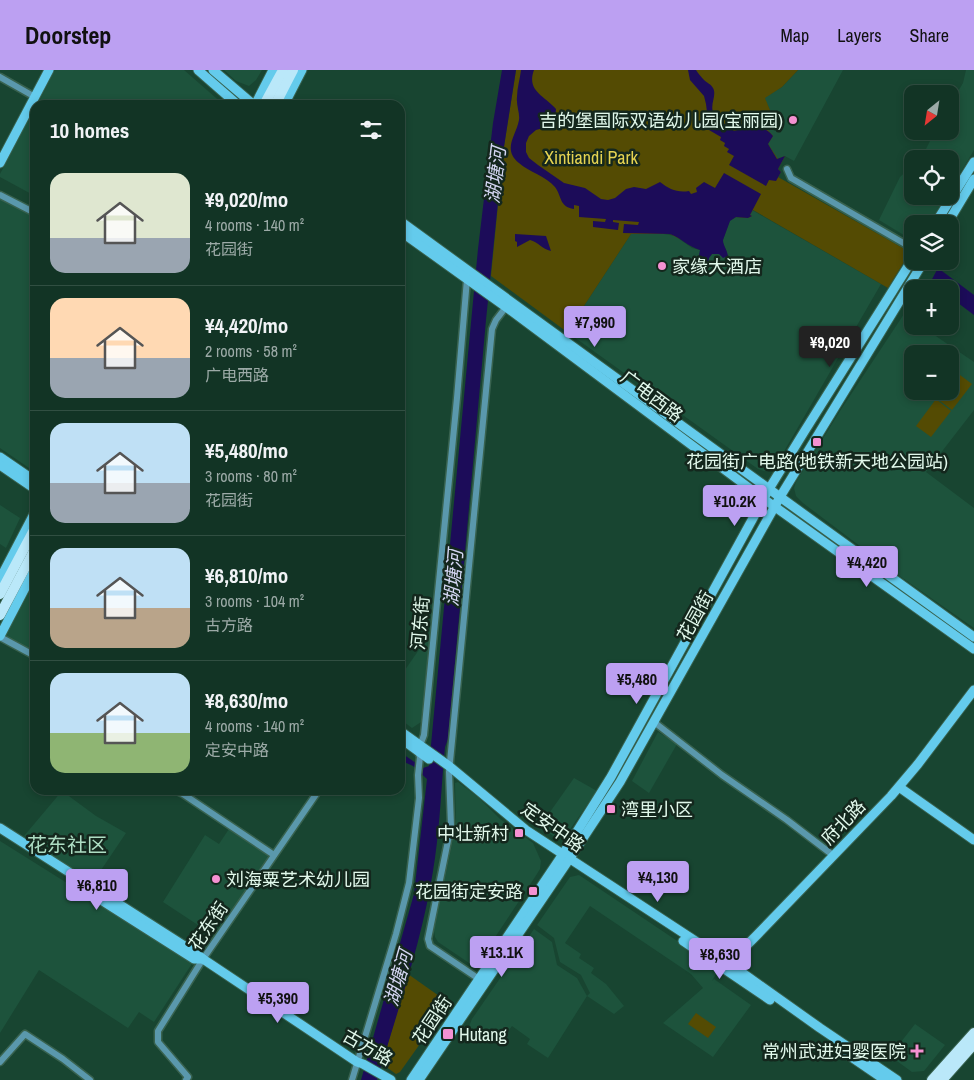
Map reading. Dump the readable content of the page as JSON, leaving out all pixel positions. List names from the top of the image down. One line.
{"streets":{"main road":["广电西路","花园街","府北路","定安中路","古方路"],"street":["河东街","花东街"]},"crossings":[["广电西路","花园街"],["广电西路","河东街"],["花园街","定安中路"],["河东街","定安中路"],["河东街","古方路"],["府北路","定安中路"],["花东街","古方路"]],"districts":["花东社区"],"water":["湖塘河"],"parks":["Xintiandi Park"],"places":{"other":["吉的堡国际双语幼儿园(宝丽园)","家缘大酒店","刘海粟艺术幼儿园"],"transit":["花园街广电路(地铁新天地公园站)","湾里小区","中壮新村","花园街定安路","Hutang"],"health":["常州武进妇婴医院"]},"north":"bottom left","page":{"header":"Doorstep","nav":["Map","Layers","Share"],"map_buttons":["+","−"],"heading":"10 homes","list":[{"name":"¥9,020/mo","note":"4 rooms · 140 m² · 花园街"},{"name":"¥4,420/mo","note":"2 rooms · 58 m² · 广电西路"},{"name":"¥5,480/mo","note":"3 rooms · 80 m² · 花园街"},{"name":"¥6,810/mo","note":"3 rooms · 104 m² · 古方路"},{"name":"¥8,630/mo","note":"4 rooms · 140 m² · 定安中路"}],"price":["¥7,990","¥9,020","¥10.2K","¥4,420","¥5,480","¥4,130","¥6,810","¥13.1K","¥8,630","¥5,390"]}}
